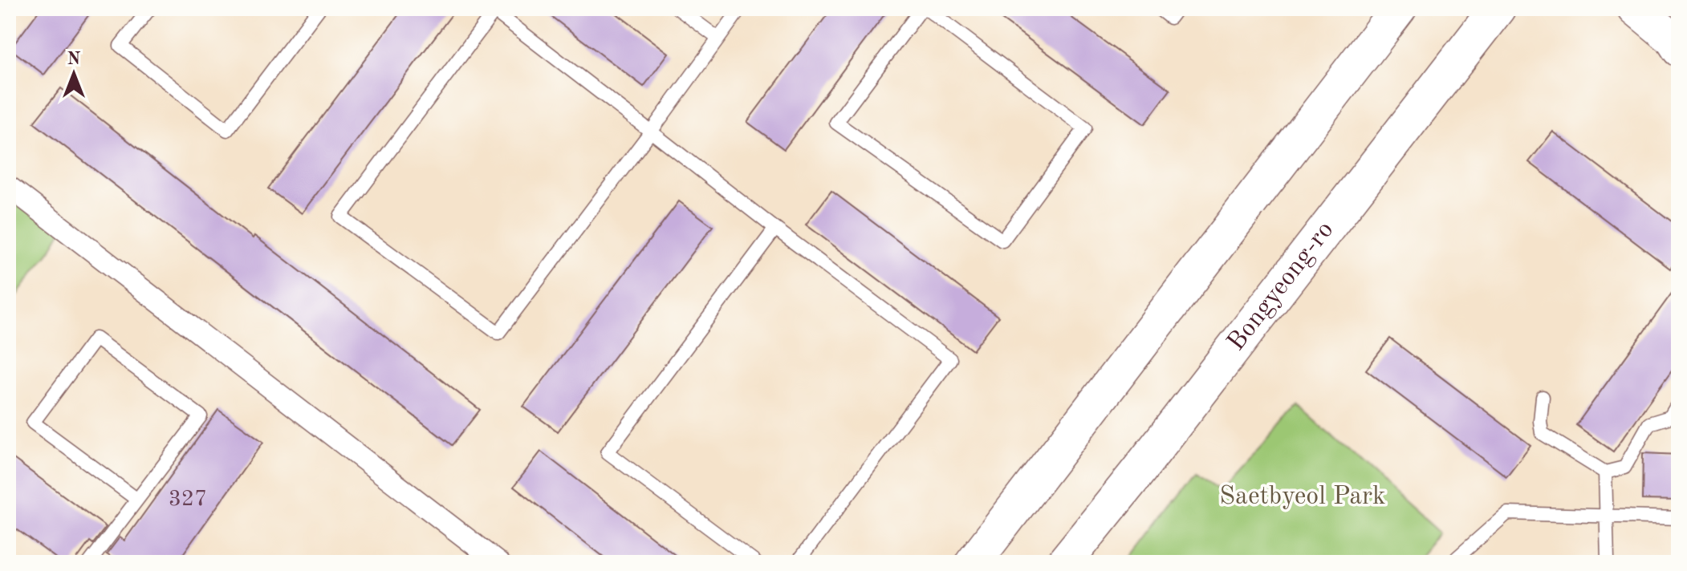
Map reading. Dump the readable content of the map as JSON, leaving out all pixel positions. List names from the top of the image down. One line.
{"streets":{"main road":["Bongyeong-ro"]},"parks":["Saetbyeol Park"],"house_numbers":["327"],"north":"top"}
